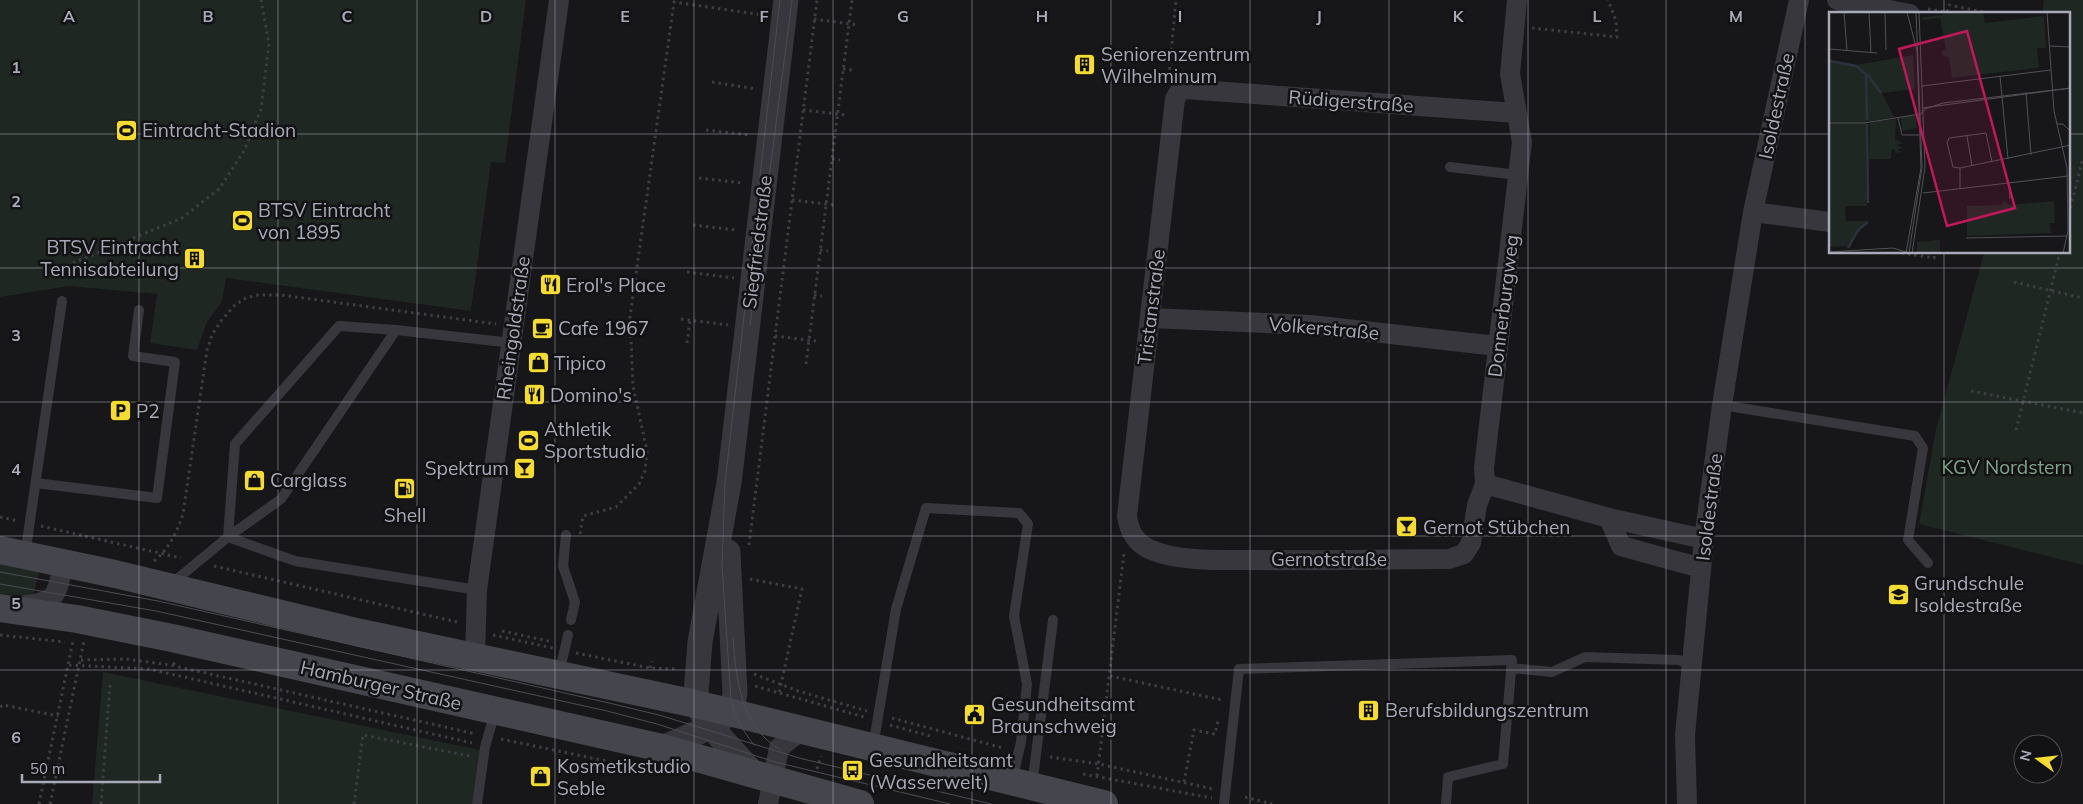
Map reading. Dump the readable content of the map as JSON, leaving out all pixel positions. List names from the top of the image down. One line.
{"streets":{"main road":["Hamburger Straße"],"street":["Rüdigerstraße","Isoldestraße","Siegfriedstraße","Donnerburgweg","Tristanstraße","Rheingoldstraße","Volkerstraße","Gernotstraße"]},"crossings":[["Rüdigerstraße","Donnerburgweg"],["Rüdigerstraße","Tristanstraße"],["Donnerburgweg","Volkerstraße"],["Donnerburgweg","Gernotstraße"],["Tristanstraße","Volkerstraße"],["Tristanstraße","Gernotstraße"]],"parks":["KGV Nordstern"],"places":{"building":["Seniorenzentrum Wilhelminum","BTSV Eintracht Tennisabteilung","Berufsbildungszentrum"],"sports":["Eintracht-Stadion","BTSV Eintracht von 1895","Athletik Sportstudio"],"restaurant":["Erol's Place","Domino's"],"cafe":["Cafe 1967"],"shop":["Tipico","Carglass","Kosmetikstudio Seble"],"parking":["P2"],"bar":["Spektrum","Gernot Stübchen"],"fuel station":["Shell"],"school or university":["Grundschule Isoldestraße"],"public building":["Gesundheitsamt Braunschweig"],"bus stop":["Gesundheitsamt (Wasserwelt)"]},"scale_bar":"50 m","north":"left","grid":{"columns":["A","B","C","D","E","F","G","H","I","J","K","L","M"],"rows":["1","2","3","4","5","6"]}}
